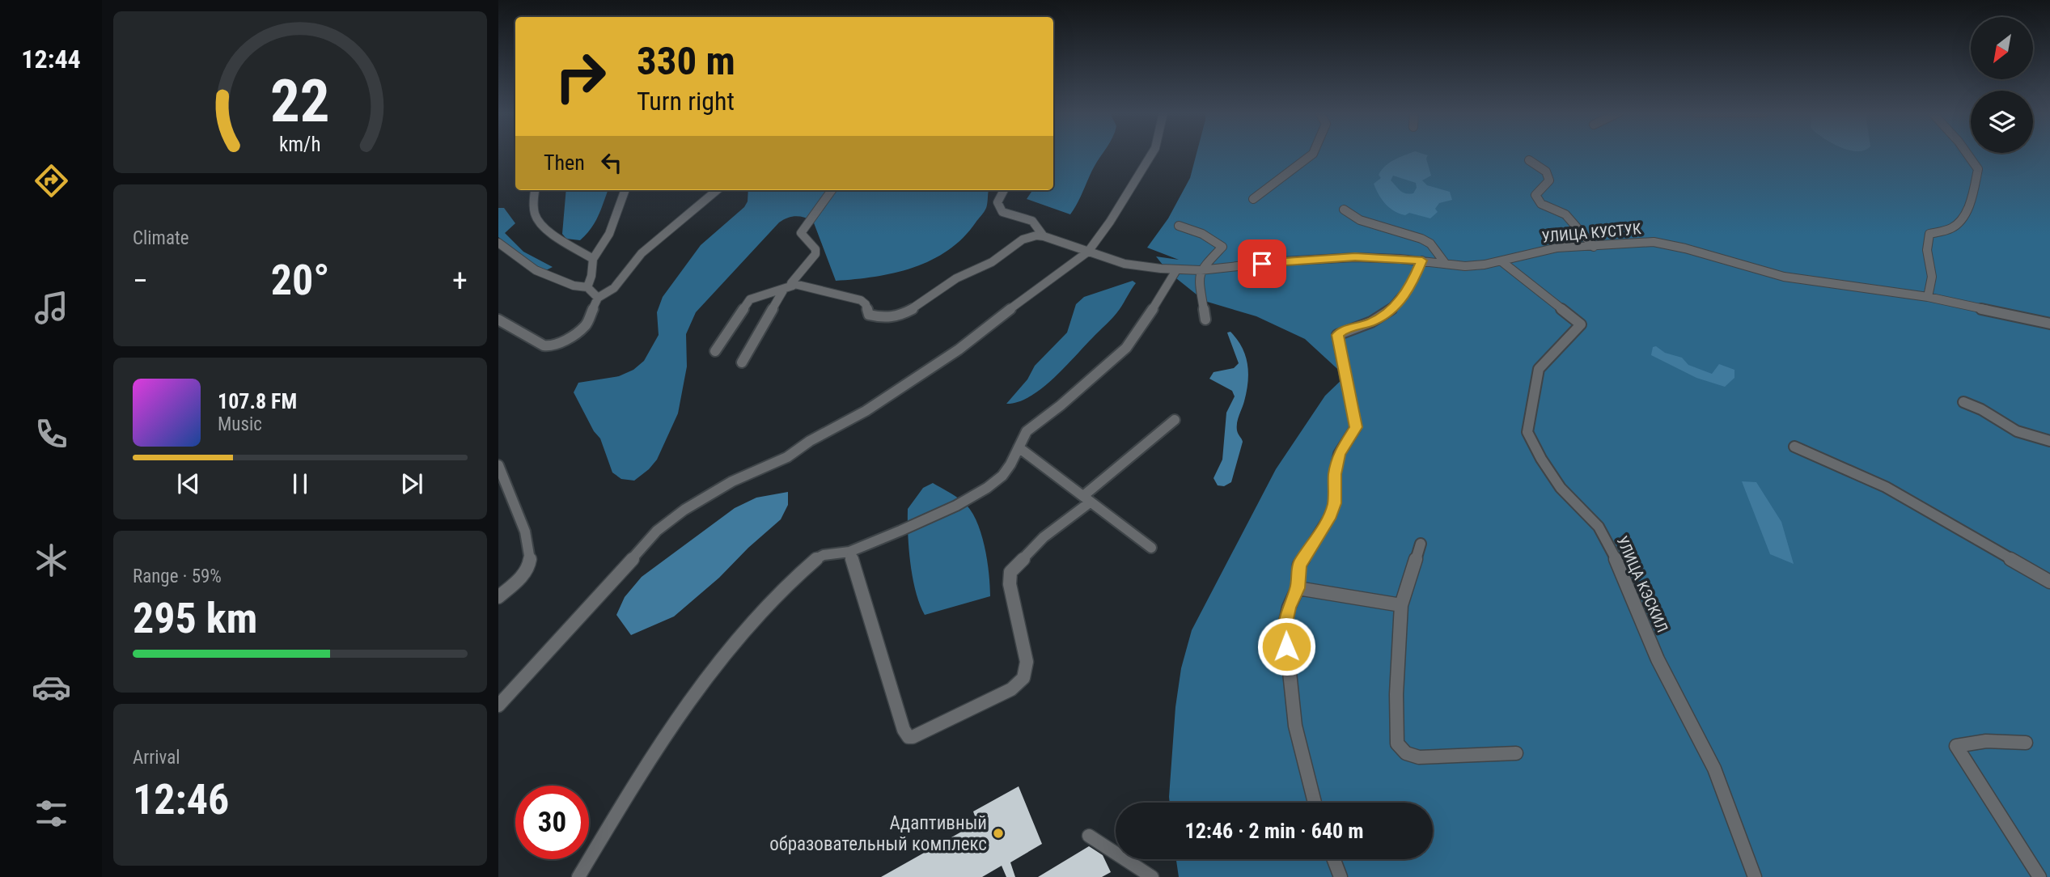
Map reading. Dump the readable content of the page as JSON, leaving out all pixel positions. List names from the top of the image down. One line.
{"streets":{"street":["УЛИЦА КУСТУК","УЛИЦА КЭСКИЛ"]},"crossings":[["УЛИЦА КУСТУК","УЛИЦА КЭСКИЛ"]],"places":["Адаптивный образовательный комплекс"],"north":"bottom left","page":{"tabs":"12:44","turn":["330 m","Turn right"],"then":"Then","tile":["Climate",["Range · 59%","295 km"],["Arrival","12:46"]],"heat":["−","20°","+"],"song":["107.8 FM","Music"],"limit":"30","trip":"12:46 · 2 min · 640 m","gauge":["22","km/h"]}}
